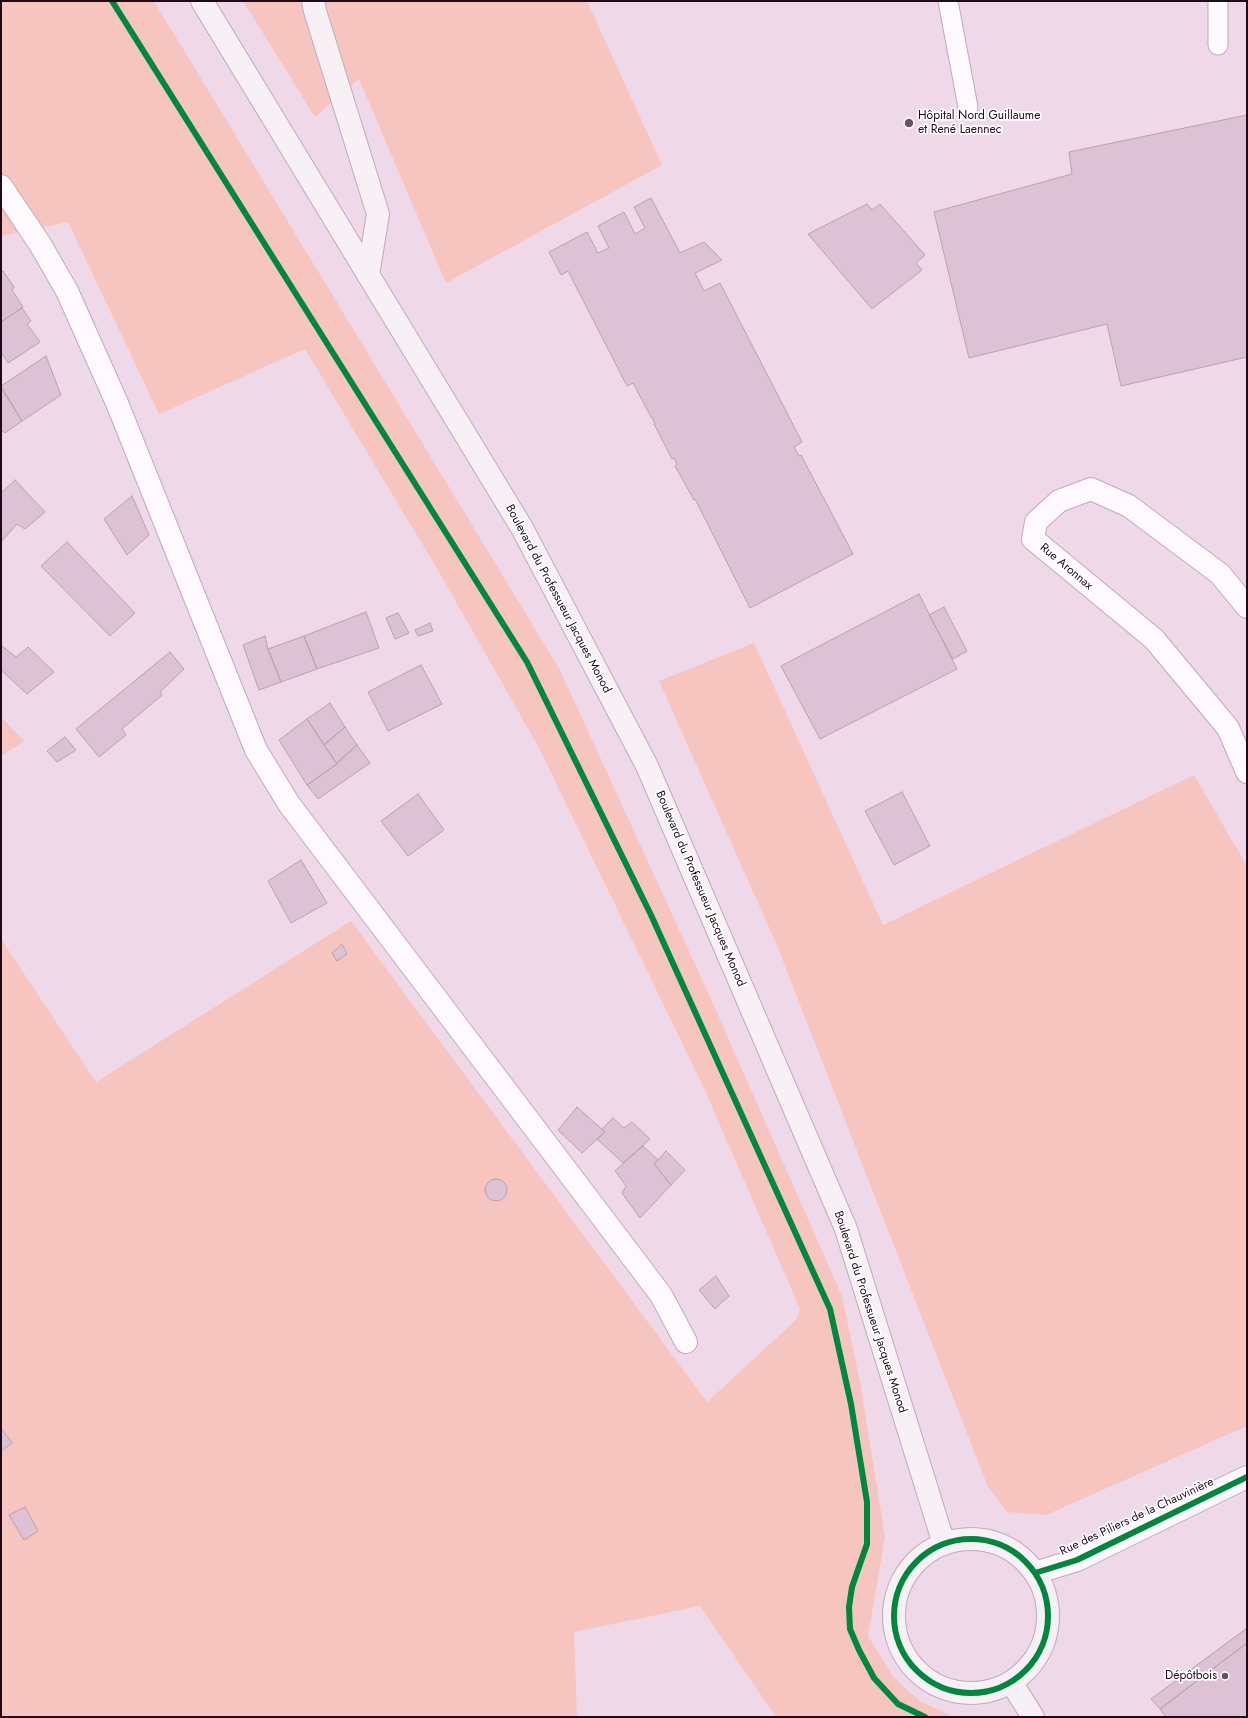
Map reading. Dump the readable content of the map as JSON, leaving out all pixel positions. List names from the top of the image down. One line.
{"streets":{"main road":["Boulevard du Professueur Jacques Monod"],"street":["Rue Aronnax","Rue des Piliers de la Chauvinière"]},"places":["Hôpital Nord Guillaume et René Laennec","Dépôtbois"]}
